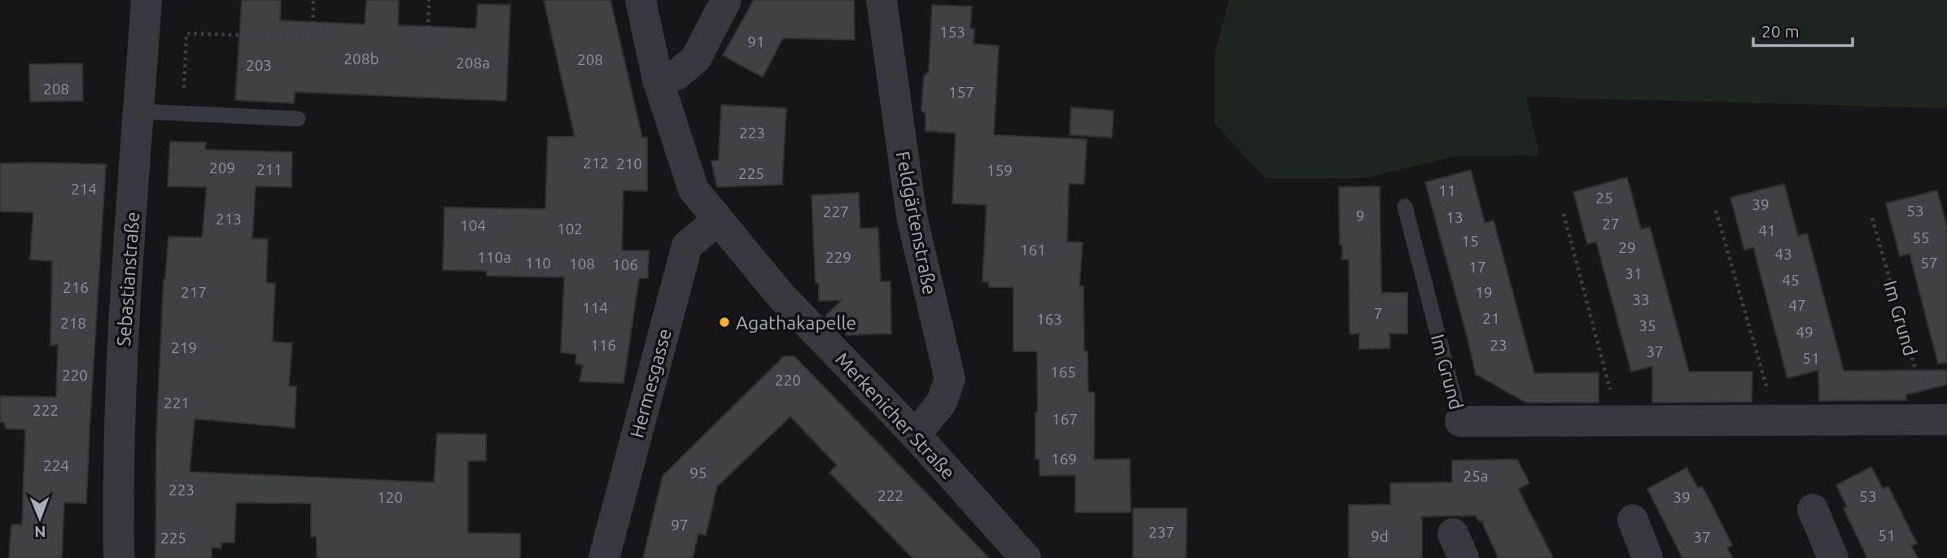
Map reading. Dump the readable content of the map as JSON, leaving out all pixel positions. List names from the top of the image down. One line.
{"streets":{"street":["Feldgärtenstraße","Sebastianstraße","Im Grund","Hermesgasse","Merkenicher Straße"]},"crossings":[["Feldgärtenstraße","Merkenicher Straße"],["Hermesgasse","Merkenicher Straße"]],"places":["Agathakapelle"],"house_numbers":["153","91","208b","208","208a","203","208","157","223","212","210","209","211","159","225","214","11","25","39","53","227","9","13","213","27","104","102","41","55","15","29","161","43","110a","229","110","57","108","106","17","31","45","216","217","19","33","47","114","7","21","163","218","35","49","116","23","219","37","51","165","220","220","221","222","167","169","224","95","25a","223","222","53","120","39","97","237","51","9d","37","225"],"scale_bar":"20 m","north":"bottom"}
